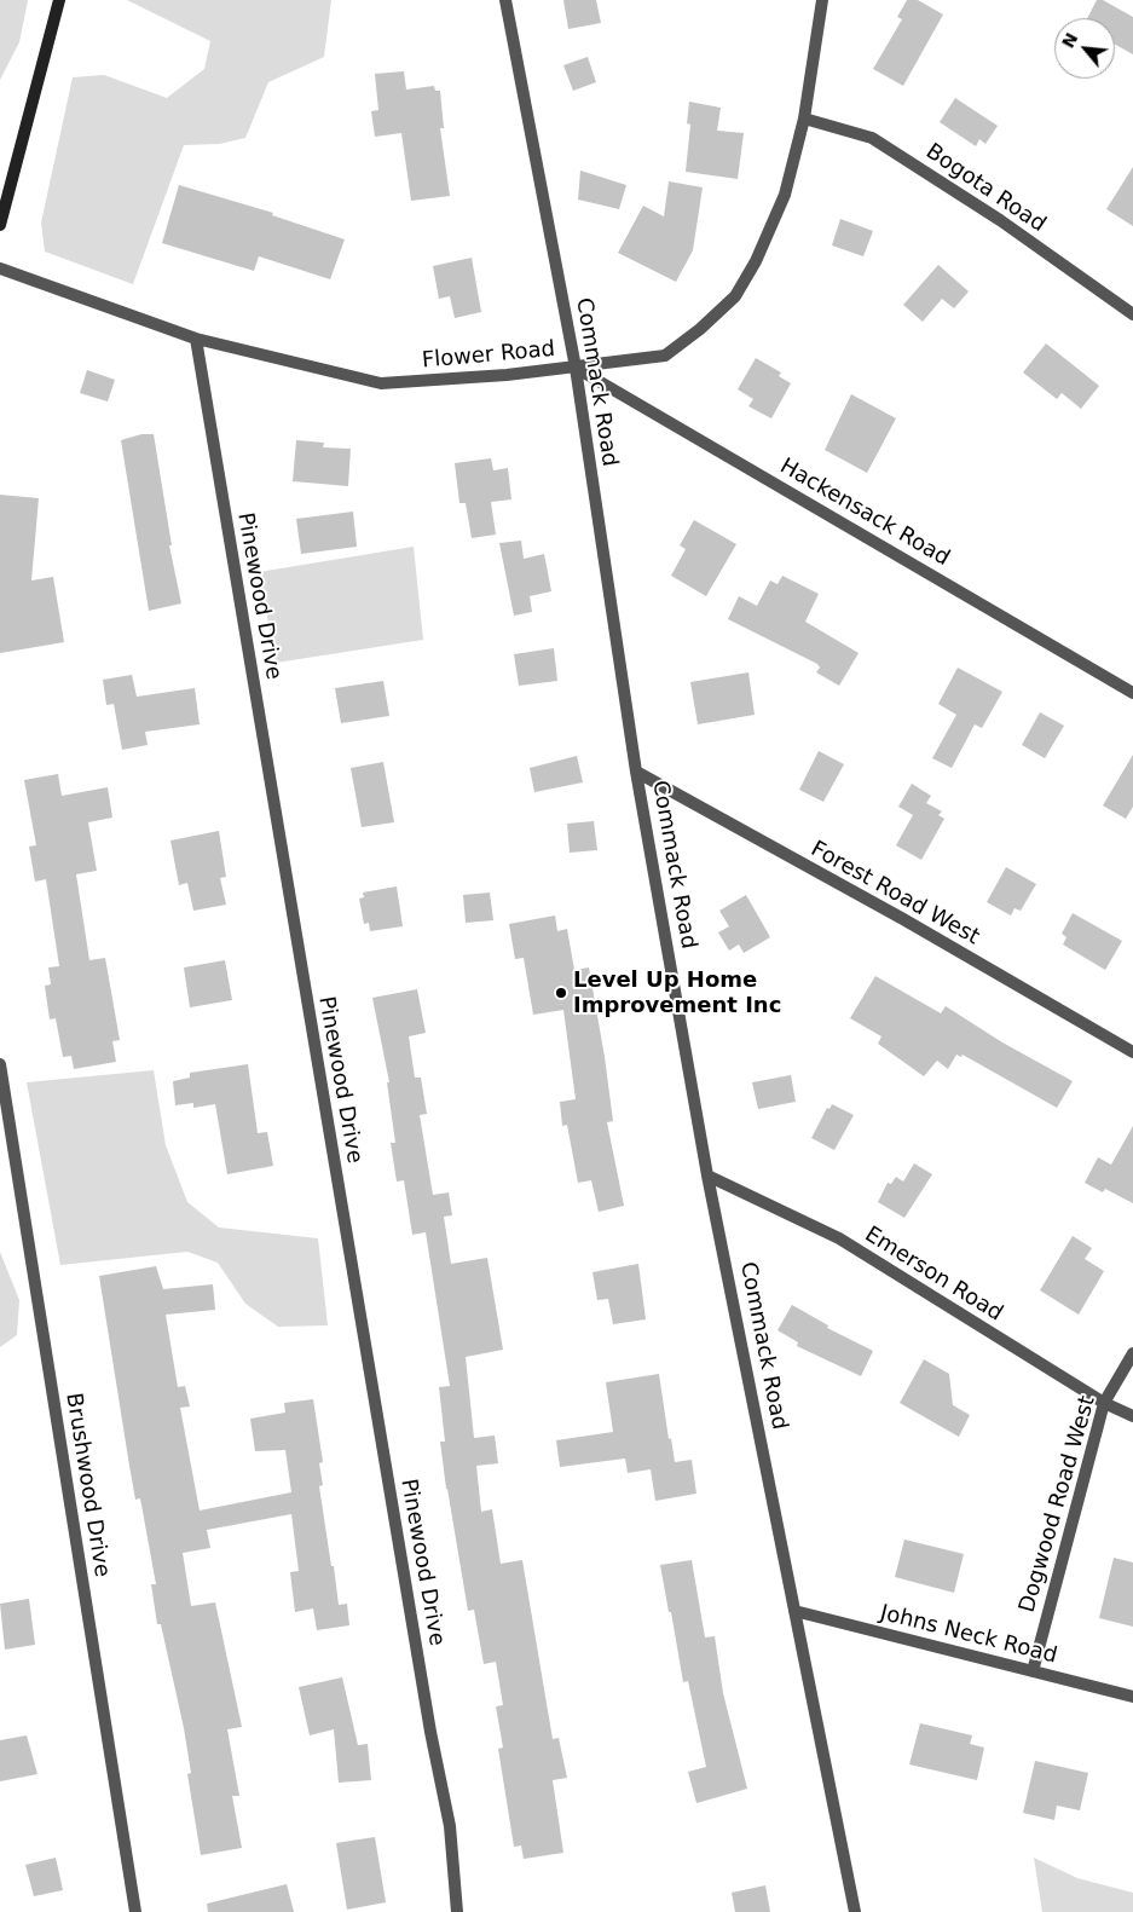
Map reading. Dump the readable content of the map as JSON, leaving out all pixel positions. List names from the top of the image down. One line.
{"streets":{"street":["Bogota Road","Flower Road","Commack Road","Hackensack Road","Pinewood Drive","Forest Road West","Emerson Road","Brushwood Drive","Dogwood Road West","Johns Neck Road"]},"crossings":[["Bogota Road","Flower Road"],["Flower Road","Commack Road"],["Flower Road","Hackensack Road"],["Flower Road","Pinewood Drive"],["Commack Road","Hackensack Road"],["Commack Road","Forest Road West"],["Commack Road","Emerson Road"],["Commack Road","Johns Neck Road"],["Emerson Road","Dogwood Road West"],["Dogwood Road West","Johns Neck Road"]],"places":["Level Up Home Improvement Inc"],"north":"top left"}
